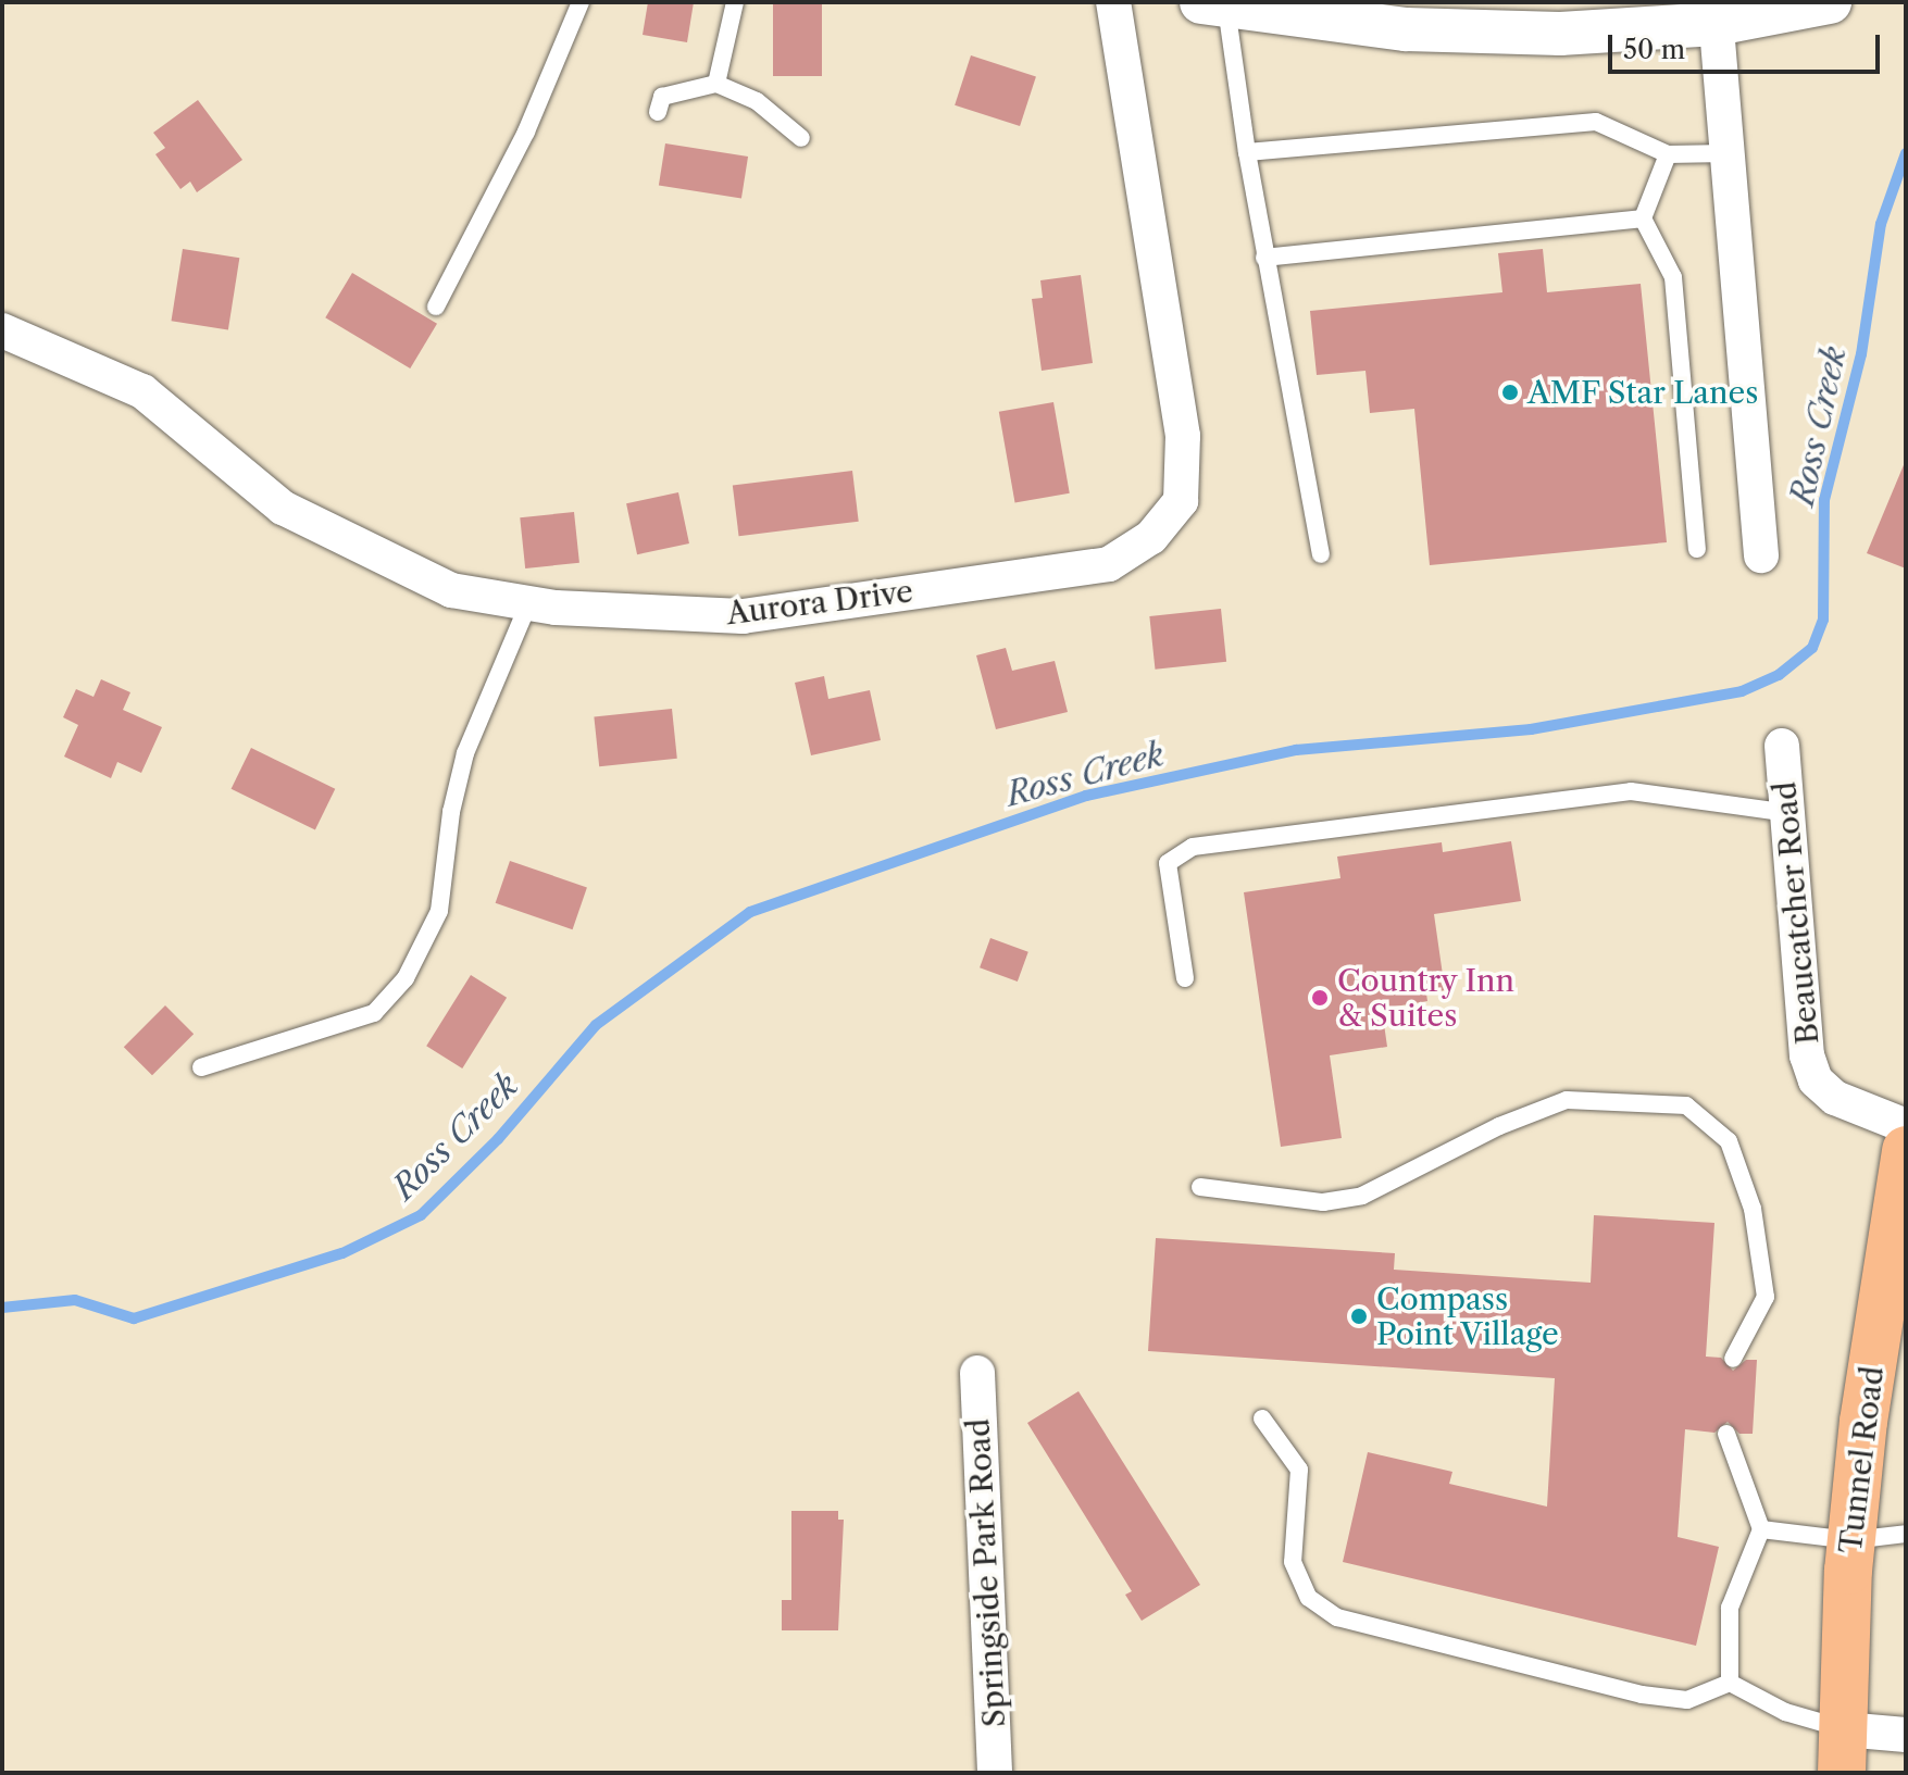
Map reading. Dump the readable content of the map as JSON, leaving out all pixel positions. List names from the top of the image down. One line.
{"streets":{"main road":["Tunnel Road"],"street":["Aurora Drive","Beaucatcher Road","Springside Park Road"]},"water":["Ross Creek"],"places":["AMF Star Lanes","Country Inn & Suites","Compass Point Village"],"scale_bar":"50 m"}
